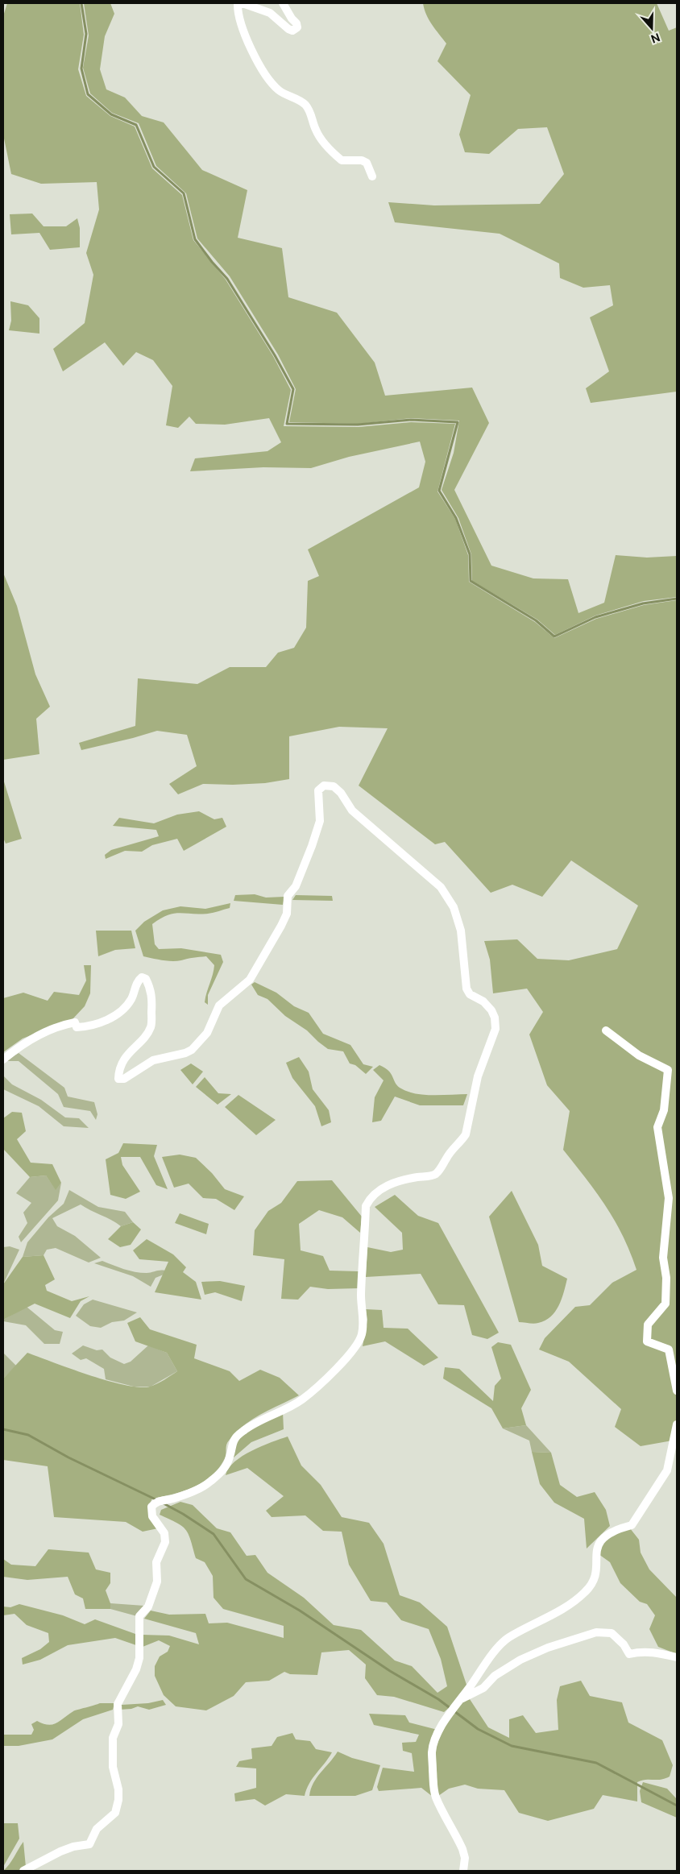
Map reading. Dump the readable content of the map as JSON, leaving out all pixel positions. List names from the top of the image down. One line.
{"north":"bottom"}
